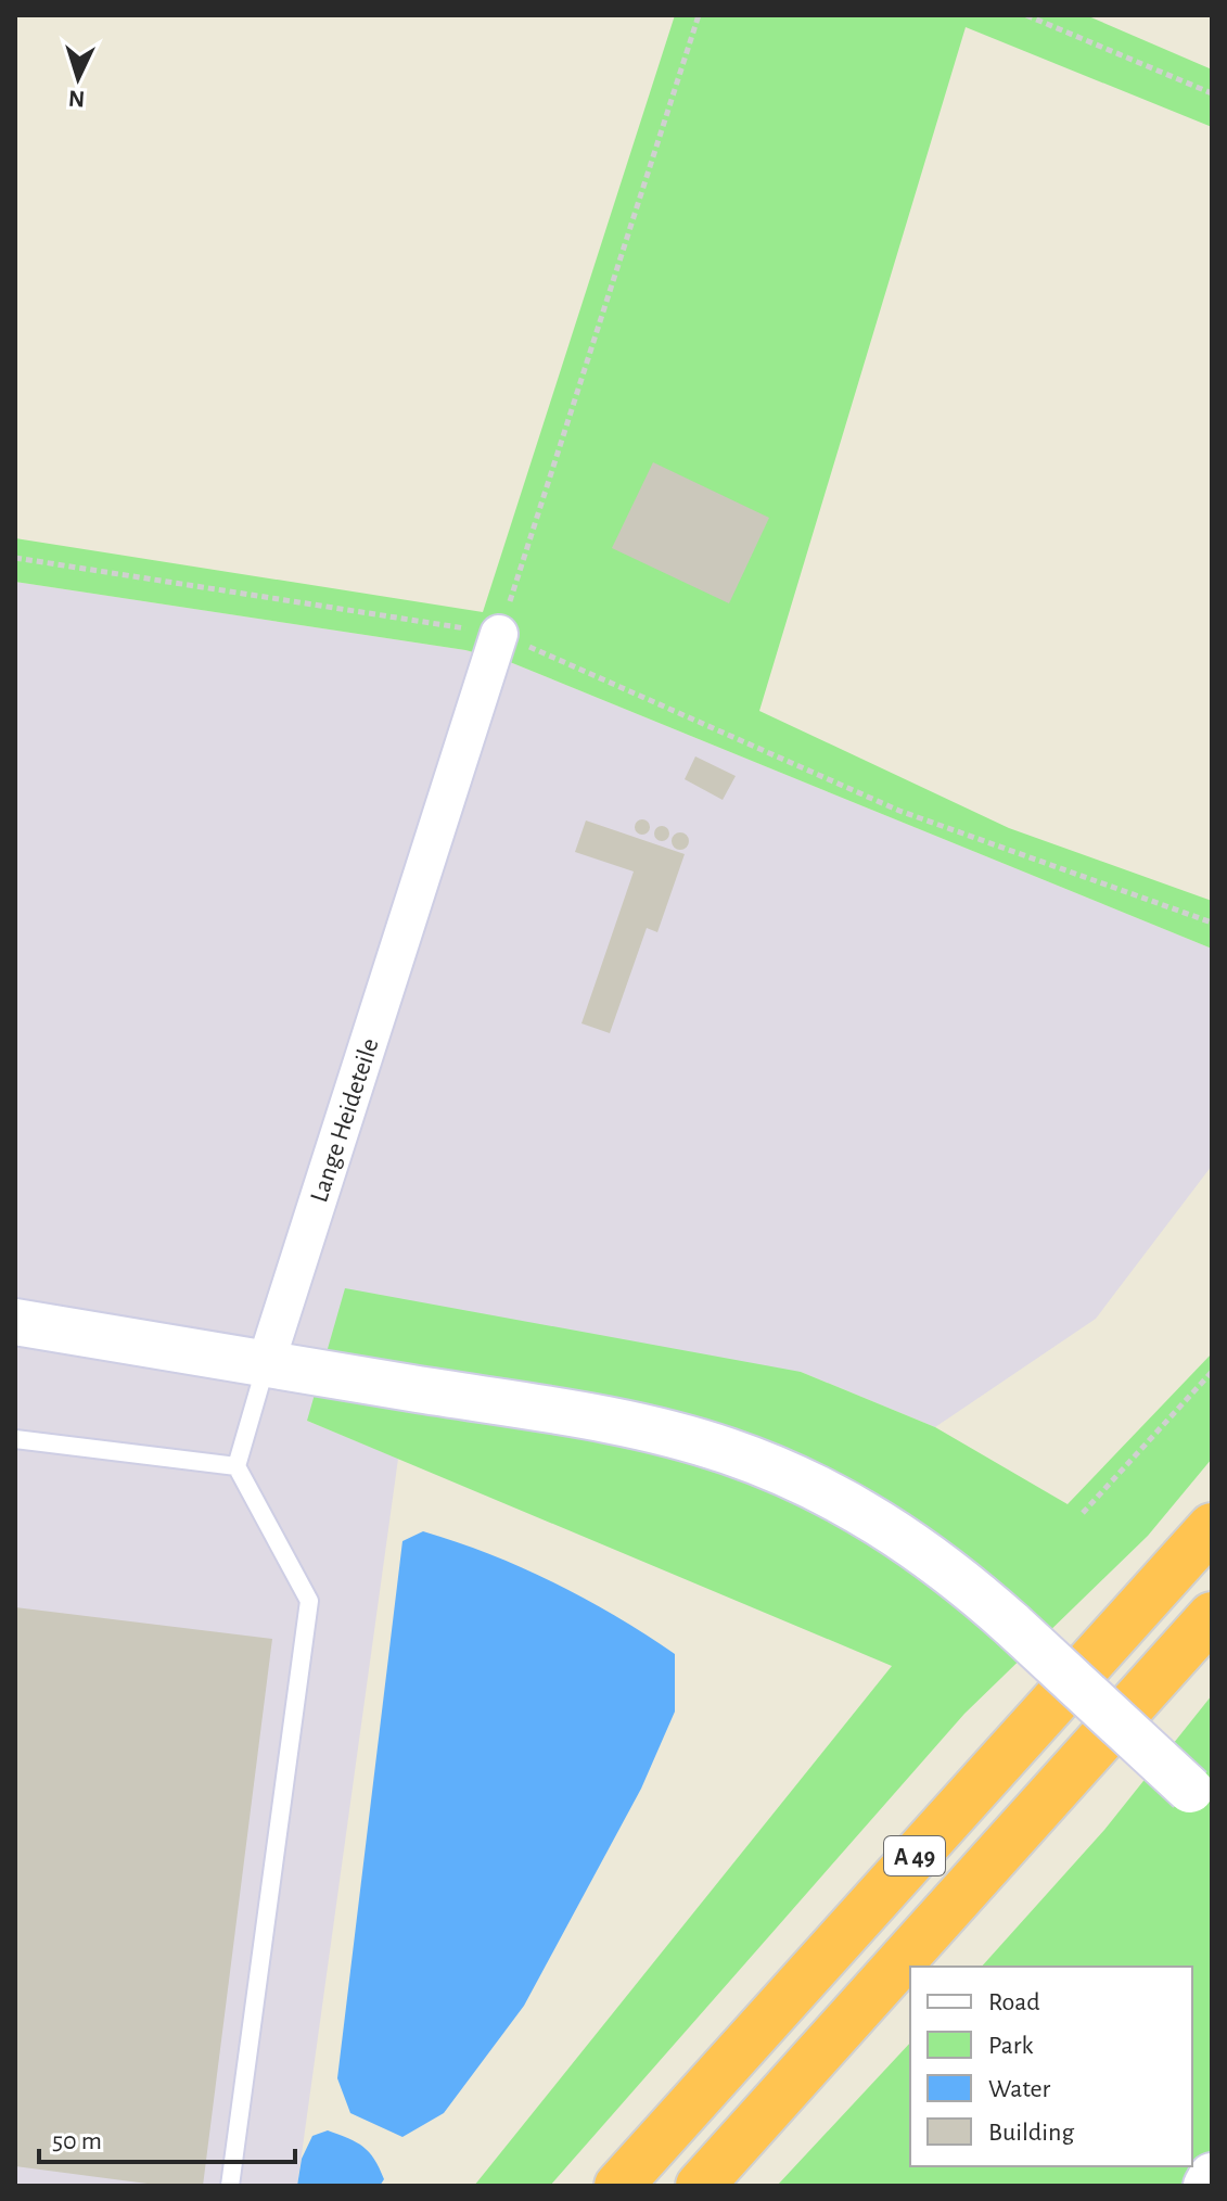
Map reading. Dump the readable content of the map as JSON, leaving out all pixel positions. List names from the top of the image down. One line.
{"streets":{"highway":["A 49"],"street":["Lange Heideteile"]},"legend":["Road","Park","Water","Building"],"scale_bar":"50 m","north":"bottom"}
